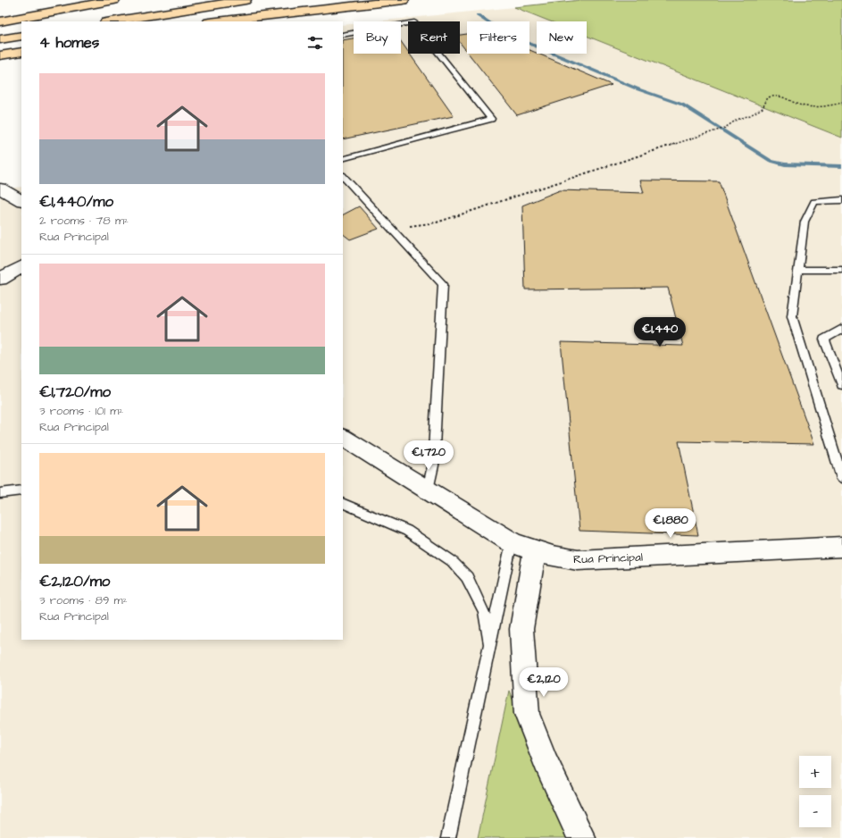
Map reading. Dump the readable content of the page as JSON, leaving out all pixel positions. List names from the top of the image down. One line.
{"streets":{"street":["Rua Principal"]},"page":{"chip":["Buy","Rent","Filters","New"],"heading":"4 homes","list":[{"name":"€1,440/mo","note":"2 rooms · 78 m² · Rua Principal"},{"name":"€1,720/mo","note":"3 rooms · 101 m² · Rua Principal"},{"name":"€2,120/mo","note":"3 rooms · 89 m² · Rua Principal"}],"price":["€1,440","€1,720","€1,880","€2,120"],"map_buttons":["+","−"]}}
